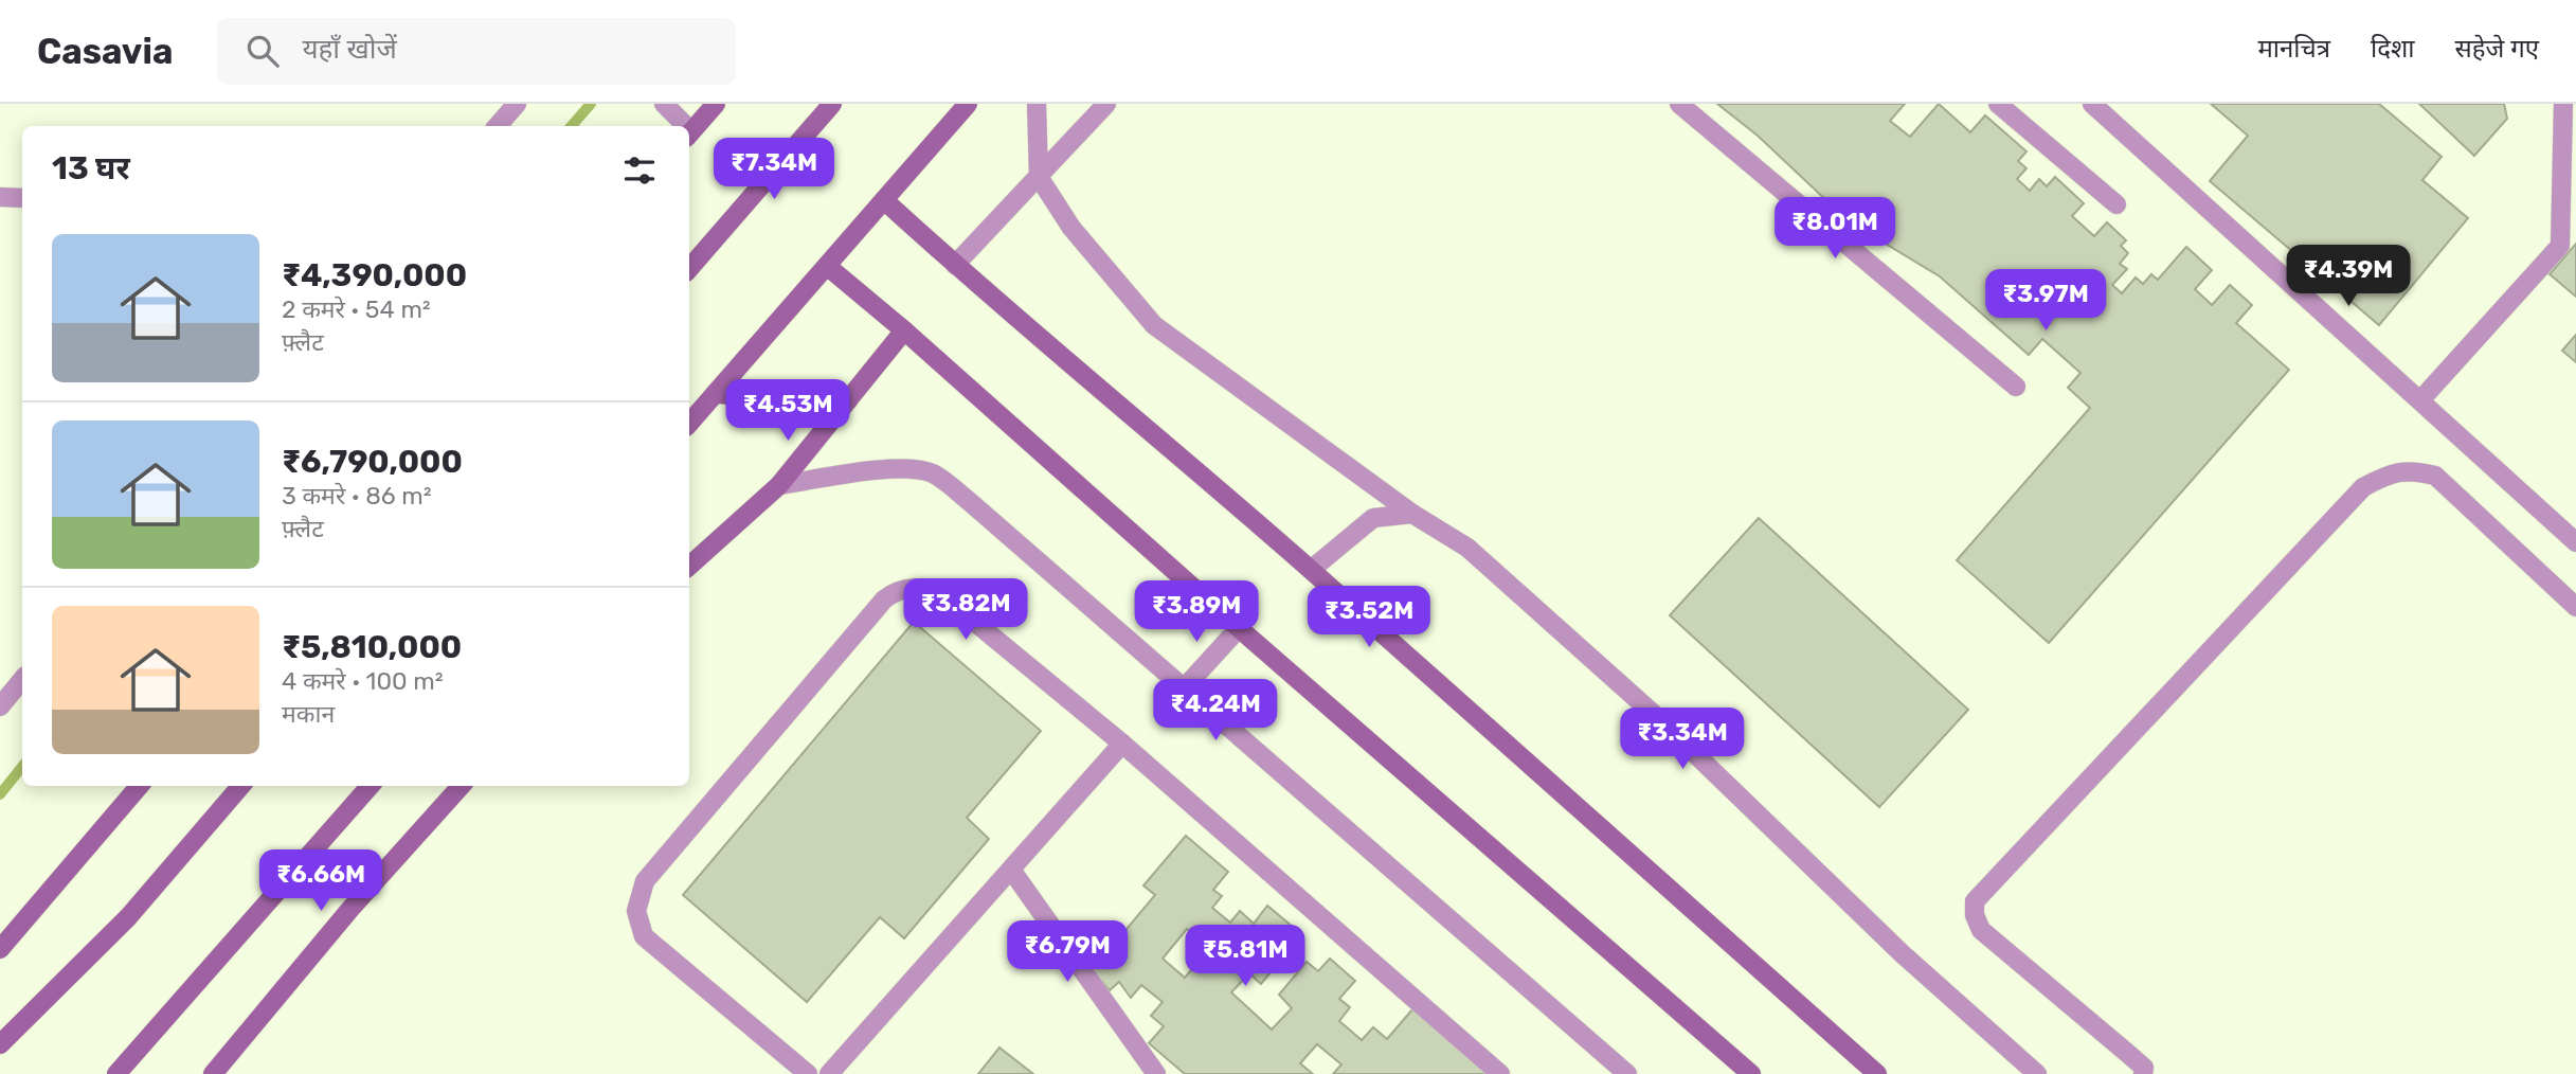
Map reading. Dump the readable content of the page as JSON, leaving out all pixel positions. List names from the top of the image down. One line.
{"page":{"header":"Casavia","search":"यहाँ खोजें","nav":["मानचित्र","दिशा","सहेजे गए"],"heading":"13 घर","price":["₹7.34M","₹8.01M","₹4.39M","₹3.97M","₹4.53M","₹3.82M","₹3.89M","₹3.52M","₹4.24M","₹3.34M","₹6.66M","₹6.79M","₹5.81M"],"list":[{"name":"₹4,390,000","note":"2 कमरे · 54 m² · फ़्लैट"},{"name":"₹6,790,000","note":"3 कमरे · 86 m² · फ़्लैट"},{"name":"₹5,810,000","note":"4 कमरे · 100 m² · मकान"}]}}
